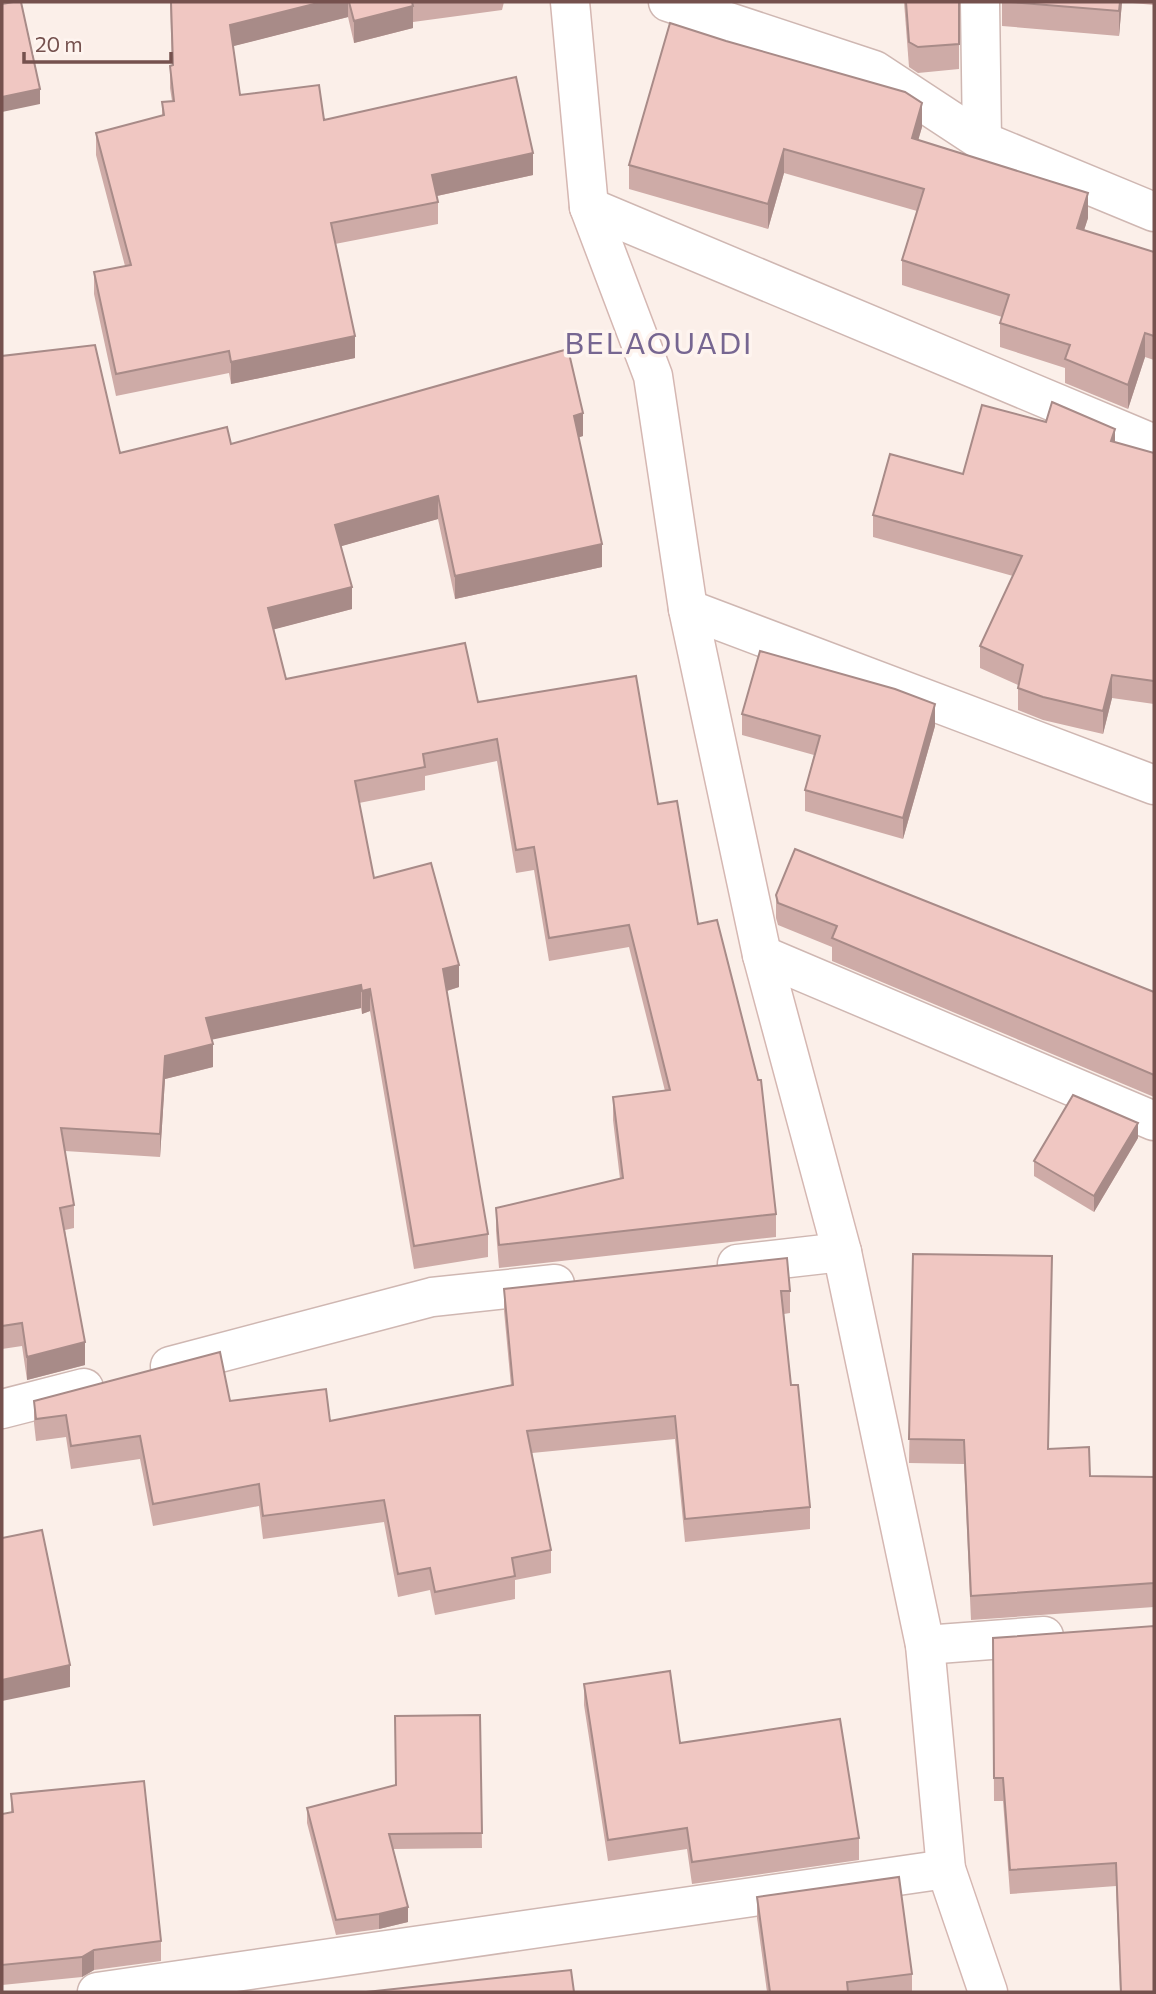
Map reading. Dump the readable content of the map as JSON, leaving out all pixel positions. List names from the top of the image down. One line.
{"districts":["BELAOUADI"],"scale_bar":"20 m"}
